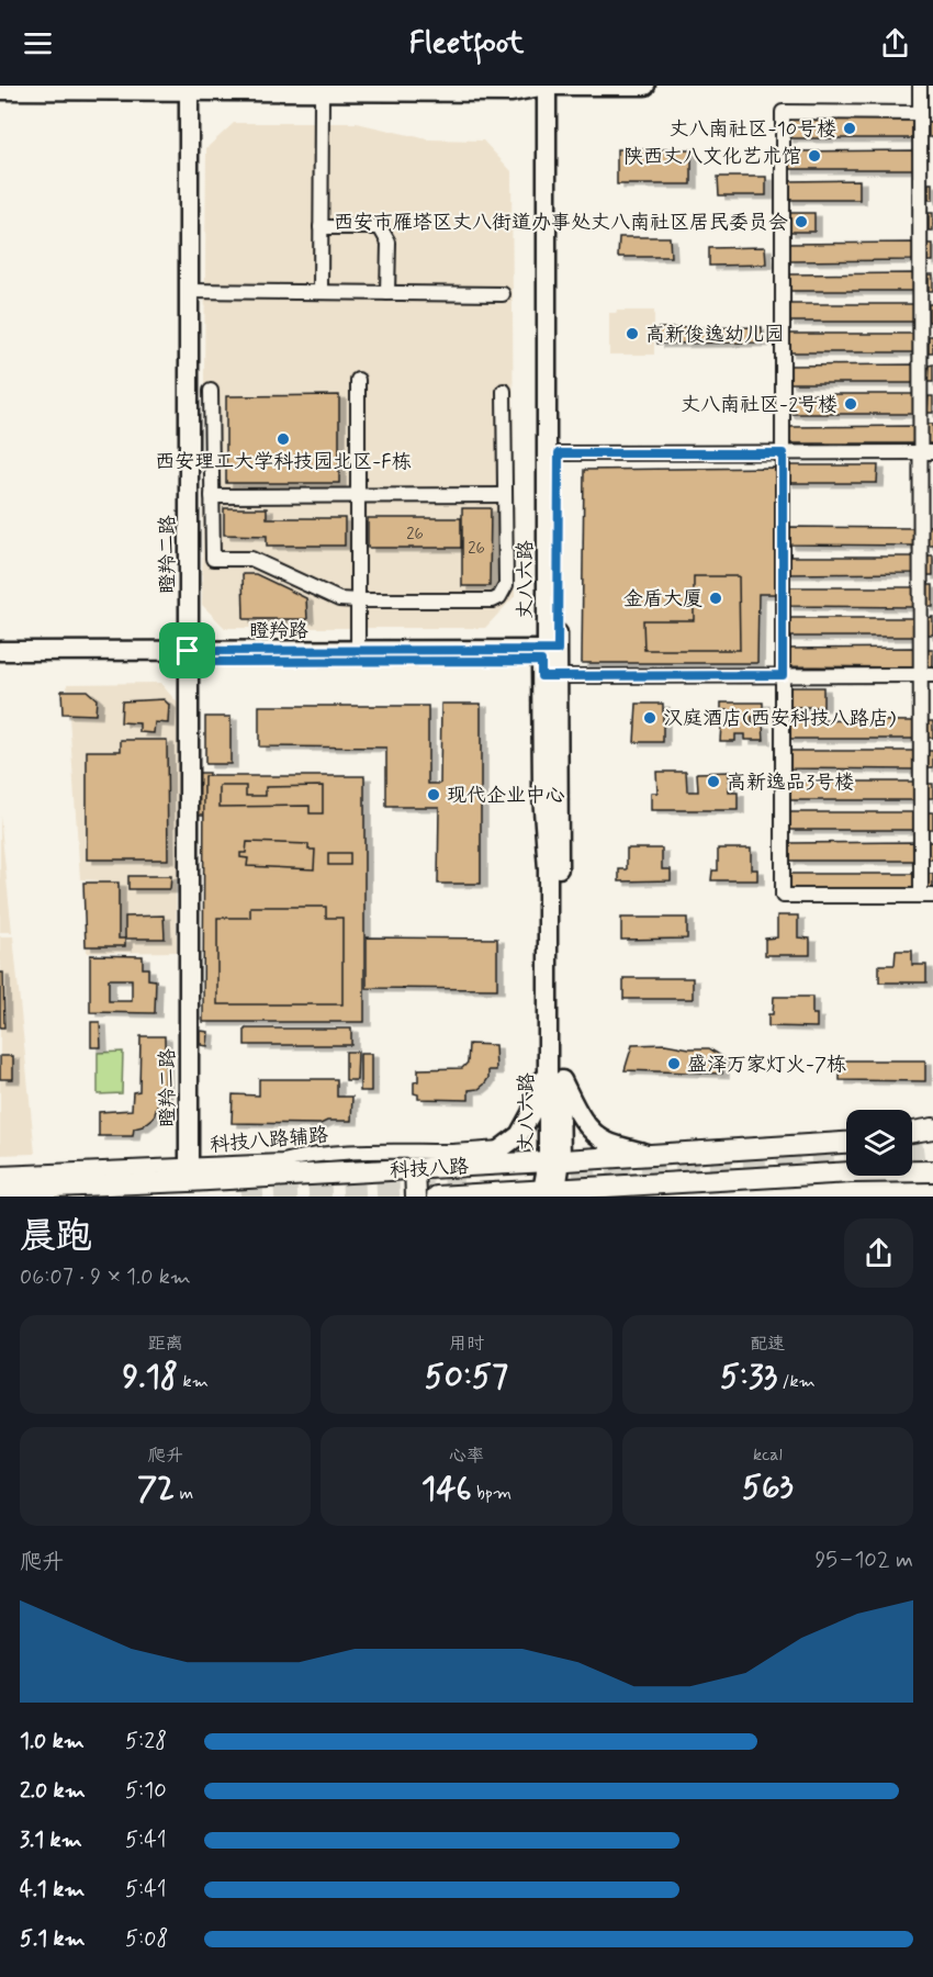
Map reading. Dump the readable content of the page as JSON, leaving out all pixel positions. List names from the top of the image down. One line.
{"streets":{"main road":["瞪羚二路","丈八六路","瞪羚路","科技八路"],"street":["科技八路辅路"]},"crossings":[["瞪羚二路","瞪羚路"],["瞪羚二路","科技八路辅路"],["瞪羚二路","科技八路"],["丈八六路","瞪羚路"],["丈八六路","科技八路"],["科技八路辅路","科技八路"]],"places":["丈八南社区-10号楼","陕西丈八文化艺术馆","西安市雁塔区丈八街道办事处丈八南社区居民委员会","高新俊逸幼儿园","丈八南社区-2号楼","西安理工大学科技园北区-F栋","金盾大厦","汉庭酒店(西安科技八路店)","高新逸品3号楼","现代企业中心","盛泽万家灯火-7栋"],"house_numbers":["26","26"],"page":{"header":"Fleetfoot","heading":["晨跑","06:07 · 9 × 1.0 km"],"stats":[["距离","9.18 km"],["用时","50:57"],["配速","5:33 /km"],["爬升","72 m"],["心率","146 bpm"],["kcal","563"]],"chart":["爬升","95–102 m"],"list":[{"name":"1.0 km","note":"5:28"},{"name":"2.0 km","note":"5:10"},{"name":"3.1 km","note":"5:41"},{"name":"4.1 km","note":"5:41"},{"name":"5.1 km","note":"5:08"}]}}
